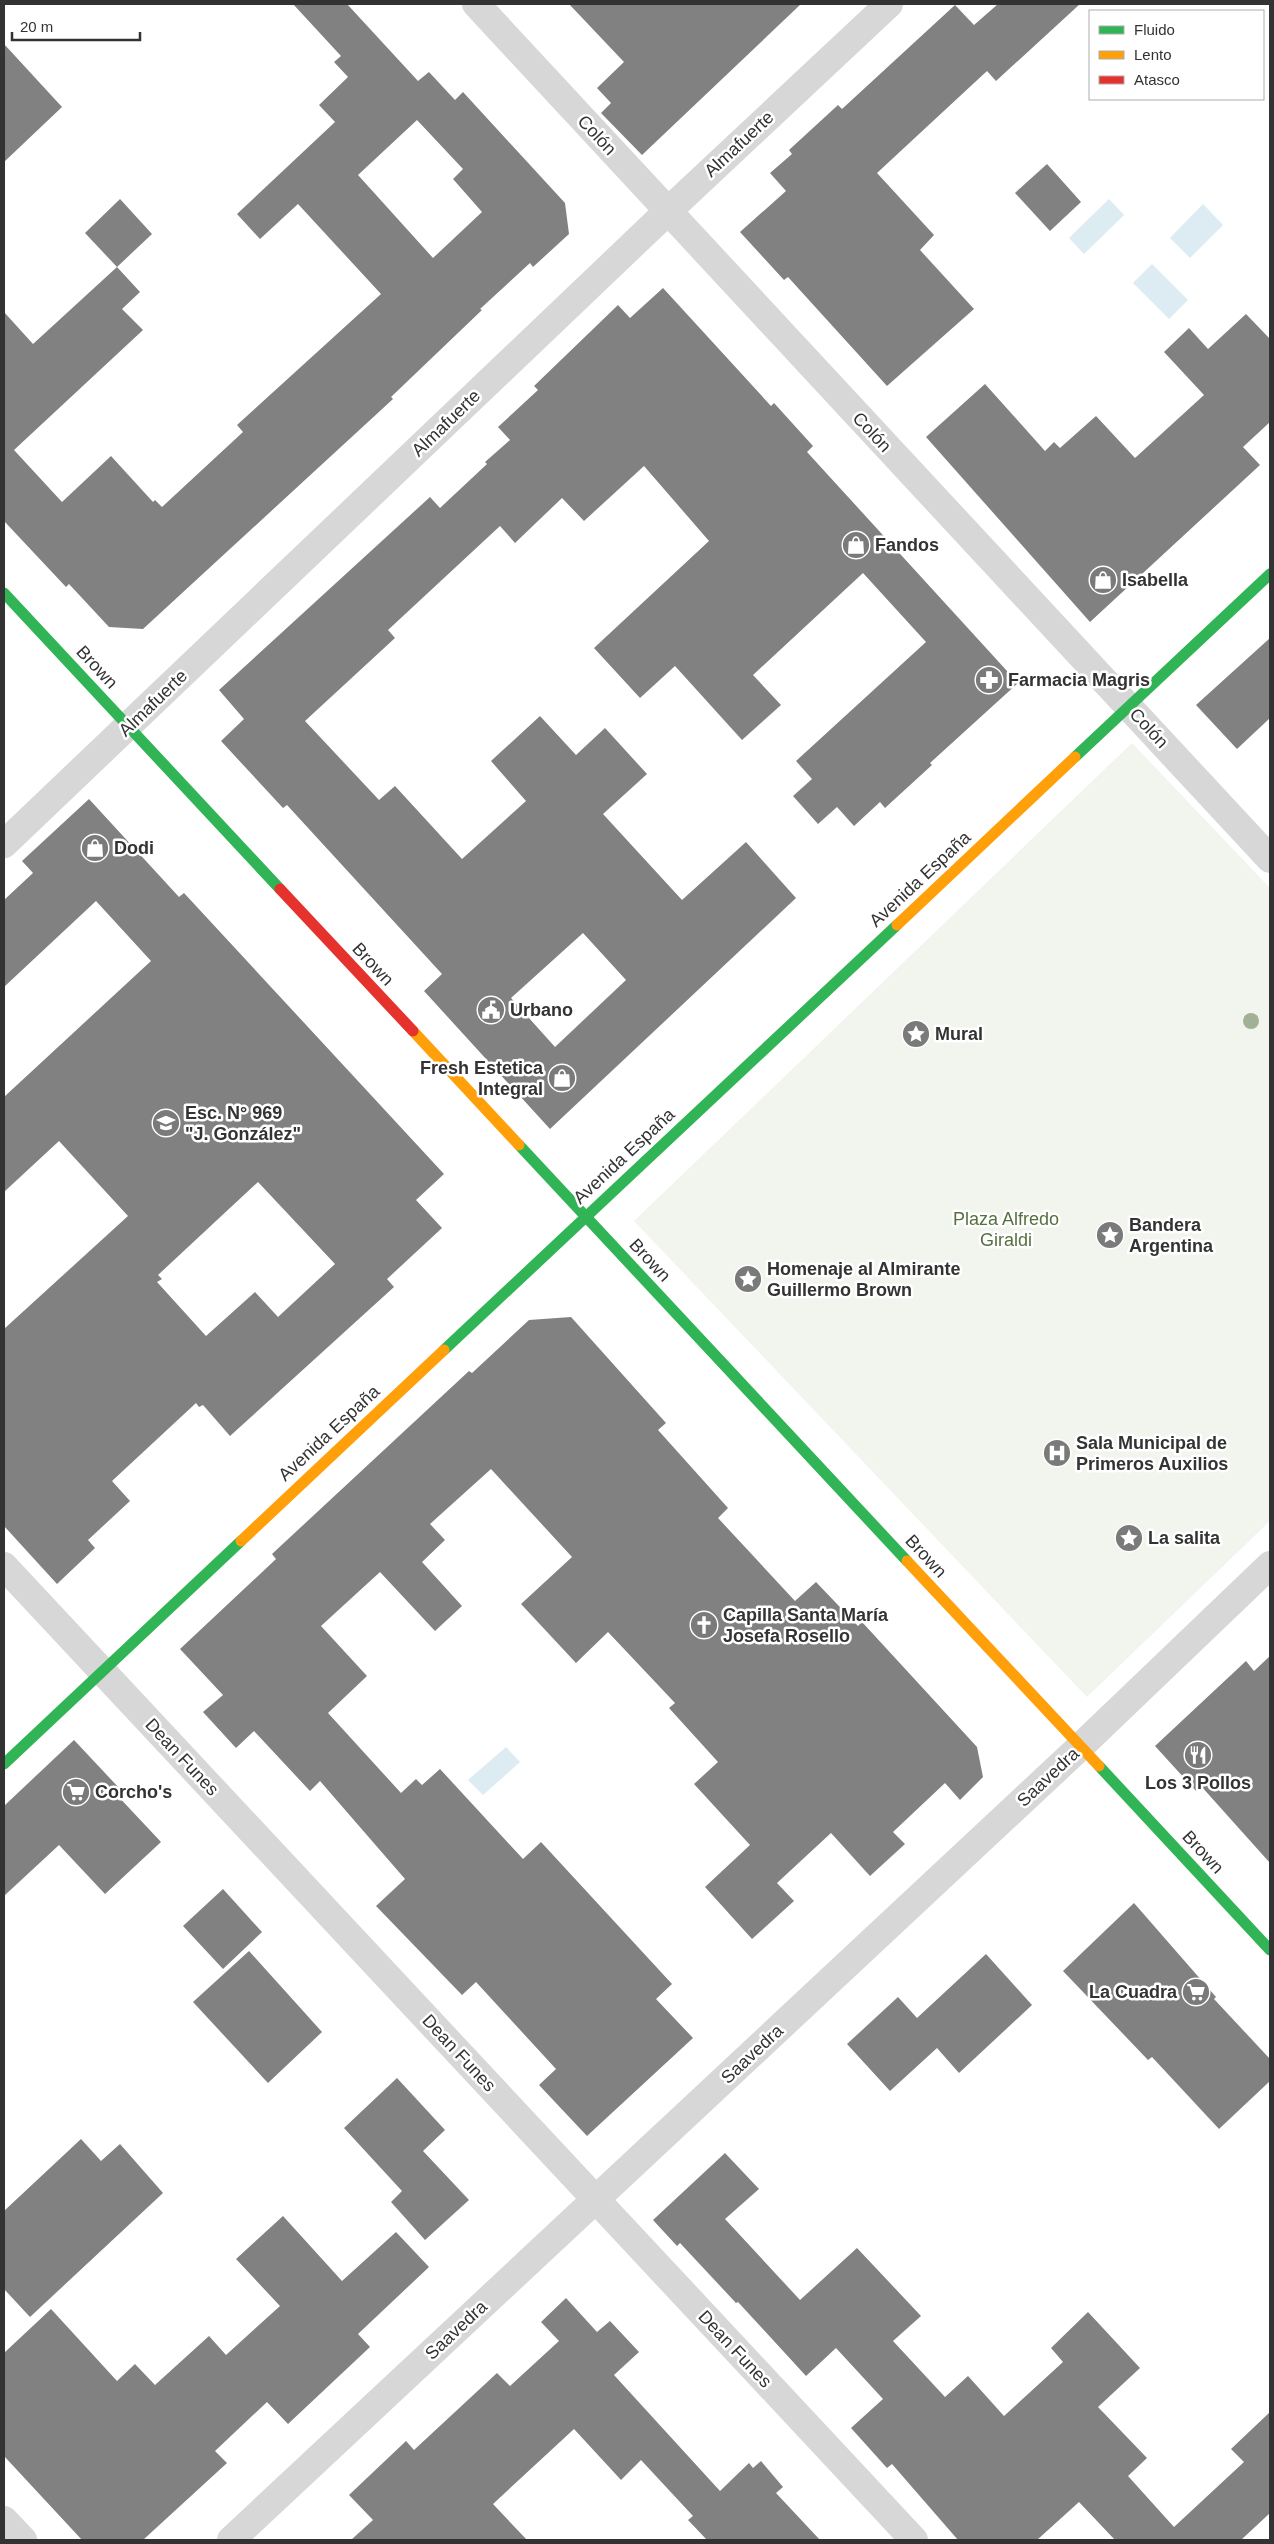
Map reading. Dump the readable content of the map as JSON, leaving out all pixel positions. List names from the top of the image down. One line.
{"streets":{"street":["Colón","Almafuerte","Brown","Avenida España","Dean Funes","Saavedra"]},"crossings":[["Colón","Almafuerte"],["Colón","Avenida España"],["Almafuerte","Brown"],["Brown","Avenida España"],["Brown","Saavedra"],["Avenida España","Dean Funes"],["Dean Funes","Saavedra"]],"parks":["Plaza Alfredo Giraldi"],"places":{"shop":["Fandos","Isabella","Dodi","Fresh Estetica Integral"],"pharmacy":["Farmacia Magris"],"public building":["Urbano"],"place":["Mural","Bandera Argentina","Homenaje al Almirante Guillermo Brown","La salita"],"school or university":["Esc. N° 969 \"J. González\""],"hospital":["Sala Municipal de Primeros Auxilios"],"church":["Capilla Santa María Josefa Rosello"],"restaurant":["Los 3 Pollos"],"supermarket":["Corcho's","La Cuadra"]},"legend":["Fluido","Lento","Atasco"],"scale_bar":"20 m"}
